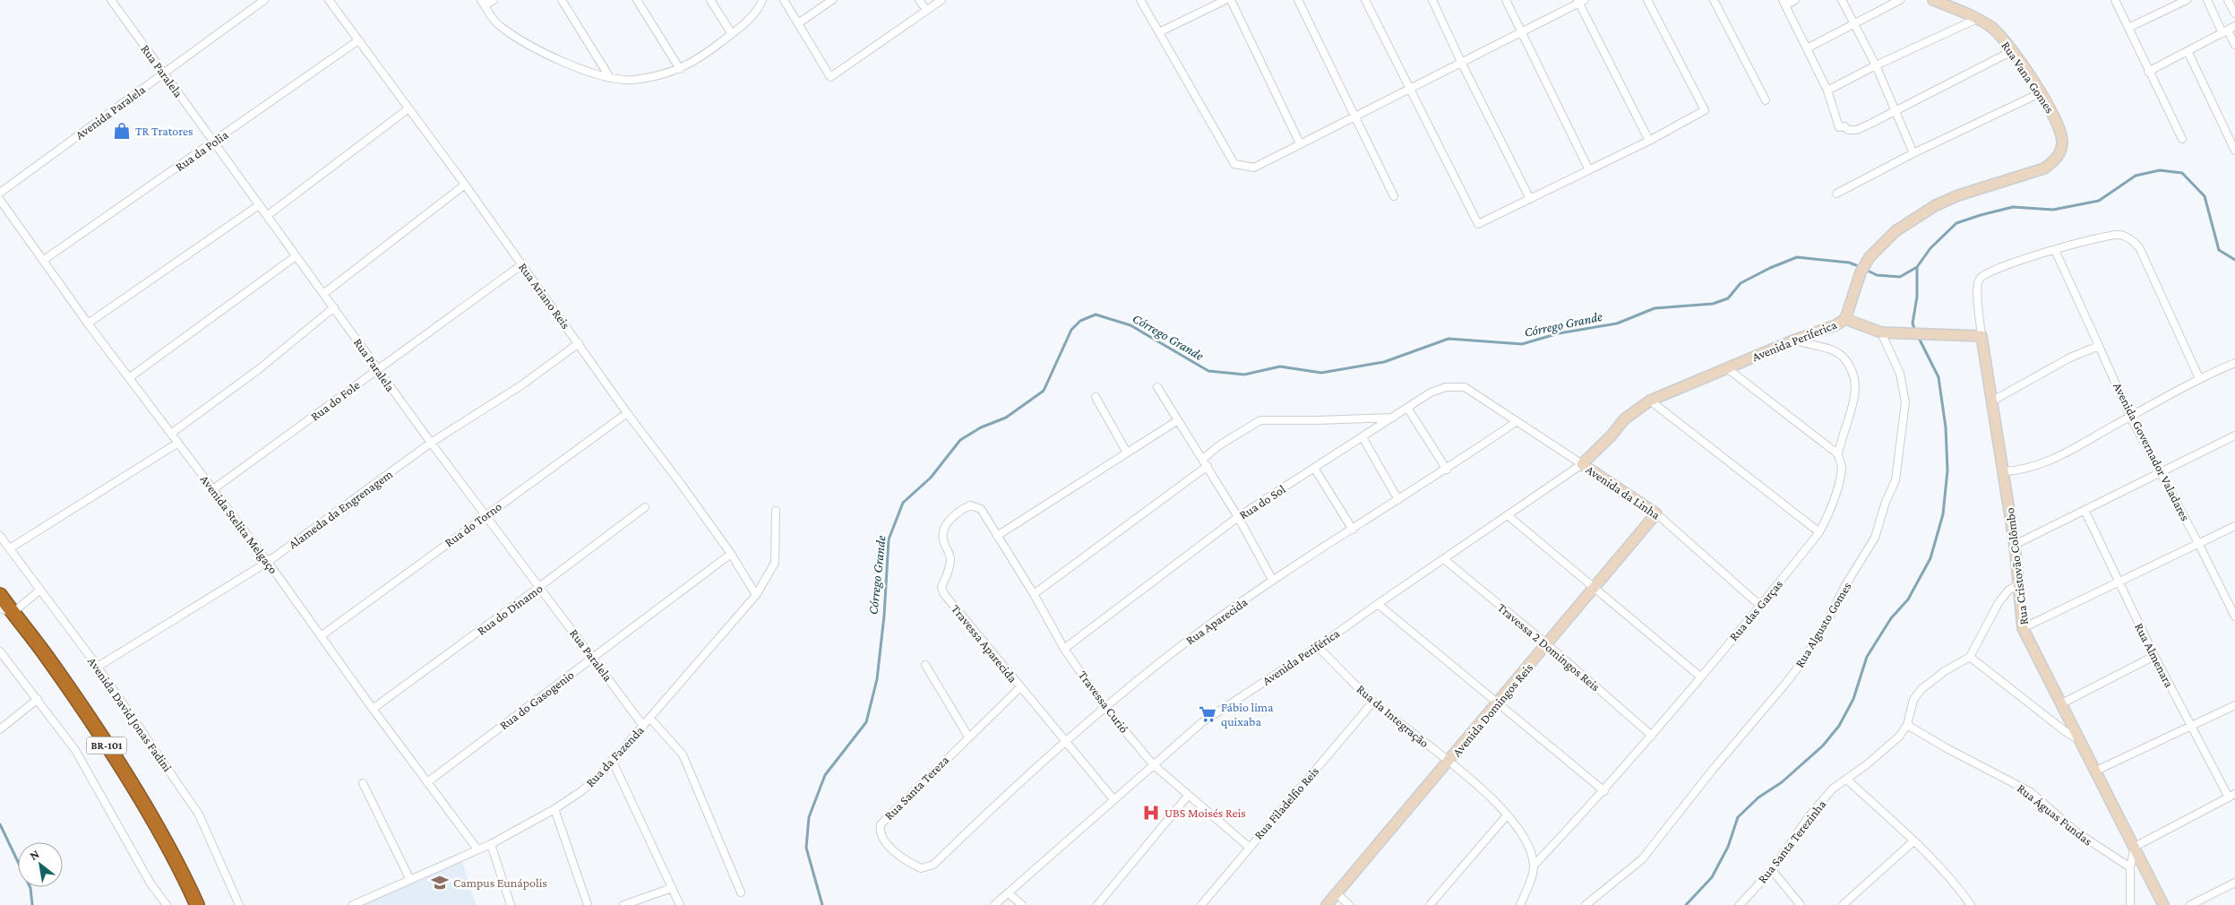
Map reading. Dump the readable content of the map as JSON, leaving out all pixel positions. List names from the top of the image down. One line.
{"streets":{"highway":["BR-101"],"street":["Rua Paralela","Rua Vana Gomes","Avenida Paralela","Rua da Polia","Rua Ariano Reis","Avenida Periferica","Rua do Fole","Avenida Governador Valadares","Avenida da Linha","Rua do Sol","Alameda da Engrenagem","Avenida Stelita Melgaço","Rua do Torno","Rua Cristovão Colômbo","Rua do Dinamo","Rua das Garças","Rua Aparecida","Rua Algusto Gomes","Travessa Aparecida","Travessa 2 Domingos Reis","Rua Almenara","Avenida Periférica","Rua do Gasogenio","Travessa Curió","Avenida Domingos Reis","Avenida David Jonas Fadini","Rua da Integração","Rua da Fazenda","Rua Santa Tereza","Rua Filadelfio Reis","Rua Águas Fundas","Rua Santa Terezinha"]},"crossings":[["Rua Paralela","Avenida Paralela"],["Rua Paralela","Rua da Polia"],["Rua Paralela","Rua do Fole"],["Rua Paralela","Alameda da Engrenagem"],["Rua Paralela","Rua do Torno"],["Rua Paralela","Rua do Dinamo"],["Rua Paralela","Rua do Gasogenio"],["Rua Paralela","Rua da Fazenda"],["Rua Vana Gomes","Avenida Periferica"],["Rua da Polia","Rua Ariano Reis"],["Rua da Polia","Avenida Stelita Melgaço"],["Rua Ariano Reis","Rua do Fole"],["Rua Ariano Reis","Alameda da Engrenagem"],["Rua Ariano Reis","Rua do Torno"],["Rua Ariano Reis","Rua do Gasogenio"],["Rua Ariano Reis","Rua da Fazenda"],["Avenida Periferica","Avenida da Linha"],["Avenida Periferica","Rua das Garças"],["Avenida Periferica","Avenida Periférica"],["Rua do Fole","Avenida Stelita Melgaço"],["Avenida da Linha","Rua do Sol"],["Avenida da Linha","Rua das Garças"],["Avenida da Linha","Rua Aparecida"],["Avenida da Linha","Avenida Periférica"],["Avenida da Linha","Avenida Domingos Reis"],["Rua do Sol","Travessa Curió"],["Alameda da Engrenagem","Avenida Stelita Melgaço"],["Alameda da Engrenagem","Avenida David Jonas Fadini"],["Avenida Stelita Melgaço","Rua do Torno"],["Avenida Stelita Melgaço","Rua do Dinamo"],["Avenida Stelita Melgaço","Rua do Gasogenio"],["Avenida Stelita Melgaço","Rua da Fazenda"],["Rua das Garças","Travessa 2 Domingos Reis"],["Rua das Garças","Rua da Integração"],["Rua Aparecida","Travessa Aparecida"],["Rua Aparecida","Travessa Curió"],["Rua Aparecida","Rua Santa Tereza"],["Travessa Aparecida","Avenida Periférica"],["Travessa Aparecida","Travessa Curió"],["Travessa Aparecida","Rua Santa Tereza"],["Travessa 2 Domingos Reis","Avenida Periférica"],["Travessa 2 Domingos Reis","Avenida Domingos Reis"],["Avenida Periférica","Travessa Curió"],["Avenida Periférica","Rua da Integração"],["Travessa Curió","Rua Filadelfio Reis"],["Avenida Domingos Reis","Rua da Integração"],["Rua da Integração","Rua Filadelfio Reis"],["Rua Águas Fundas","Rua Santa Terezinha"]],"water":["Córrego Grande"],"places":{"shop":["TR Tratores"],"supermarket":["Fábio lima quixaba"],"hospital":["UBS Moisés Reis"],"school or university":["Campus Eunápolis"]},"north":"top left"}
